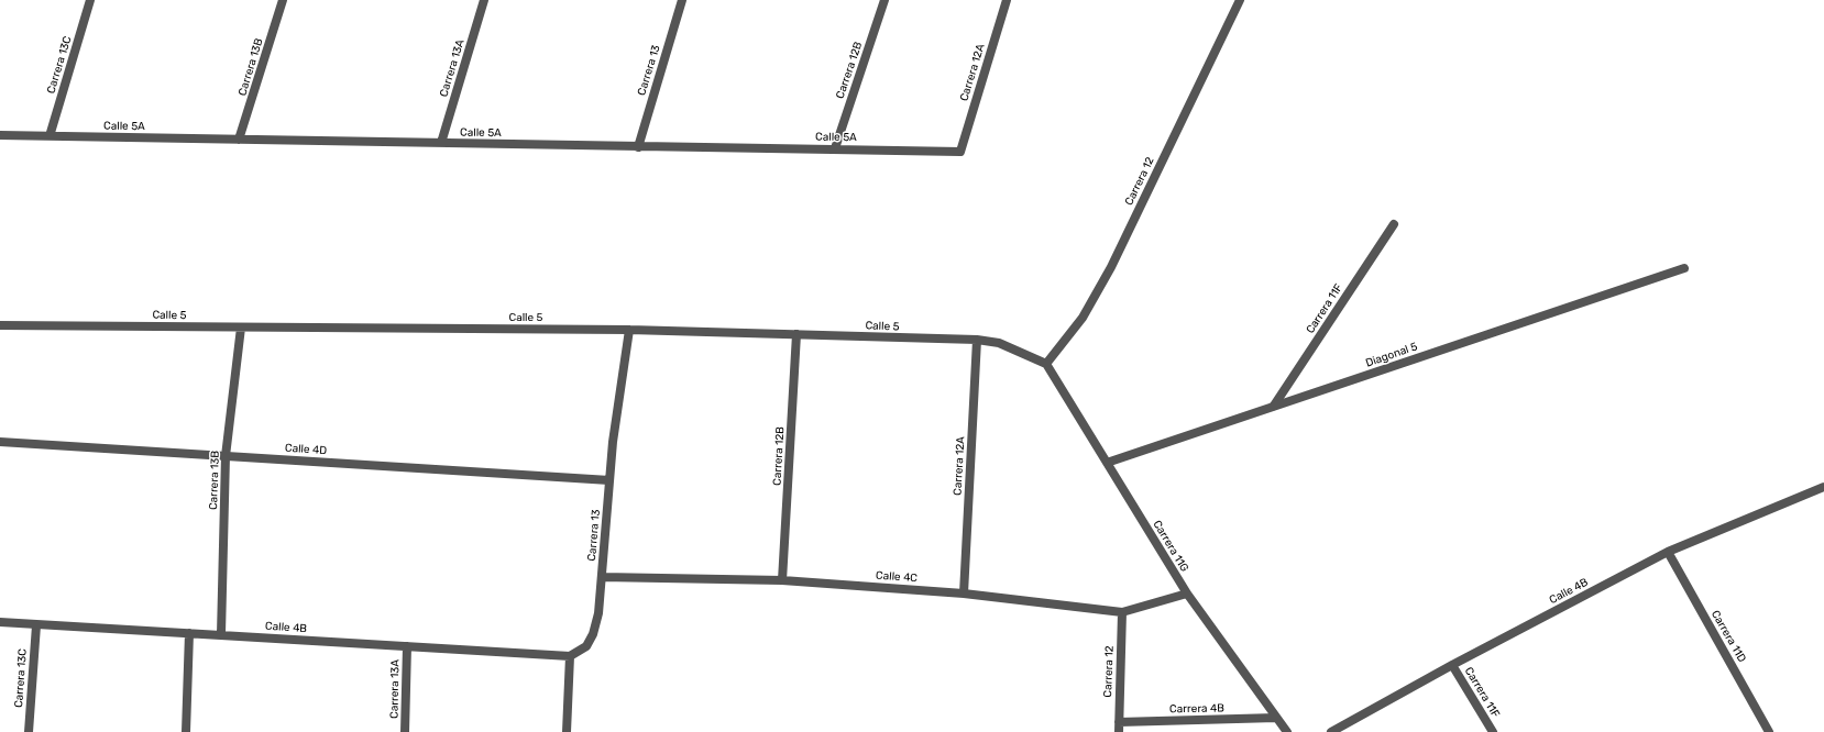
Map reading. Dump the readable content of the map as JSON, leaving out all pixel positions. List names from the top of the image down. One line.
{"streets":{"street":["Carrera 13C","Carrera 13B","Carrera 13A","Carrera 13","Carrera 12B","Carrera 12A","Calle 5A","Carrera 12","Carrera 11F","Calle 5","Diagonal 5","Calle 4D","Carrera 11G","Calle 4C","Calle 4B","Carrera 11D","Carrera 4B"]},"crossings":[["Carrera 13C","Calle 5A"],["Carrera 13C","Calle 4B"],["Carrera 13B","Calle 5A"],["Carrera 13B","Calle 5"],["Carrera 13B","Calle 4D"],["Carrera 13B","Calle 4B"],["Carrera 13A","Calle 5A"],["Carrera 13A","Calle 4B"],["Carrera 13","Calle 5A"],["Carrera 13","Calle 5"],["Carrera 13","Calle 4D"],["Carrera 13","Calle 4C"],["Carrera 13","Calle 4B"],["Carrera 12B","Calle 5A"],["Carrera 12B","Calle 5"],["Carrera 12B","Calle 4C"],["Carrera 12A","Calle 5A"],["Carrera 12A","Calle 5"],["Carrera 12A","Calle 4C"],["Carrera 12","Calle 5"],["Carrera 12","Carrera 11G"],["Carrera 12","Calle 4C"],["Carrera 12","Carrera 4B"],["Carrera 11F","Diagonal 5"],["Carrera 11F","Calle 4B"],["Calle 5","Carrera 11G"],["Diagonal 5","Carrera 11G"],["Carrera 11G","Calle 4C"],["Carrera 11G","Carrera 4B"],["Calle 4B","Carrera 11D"]]}
